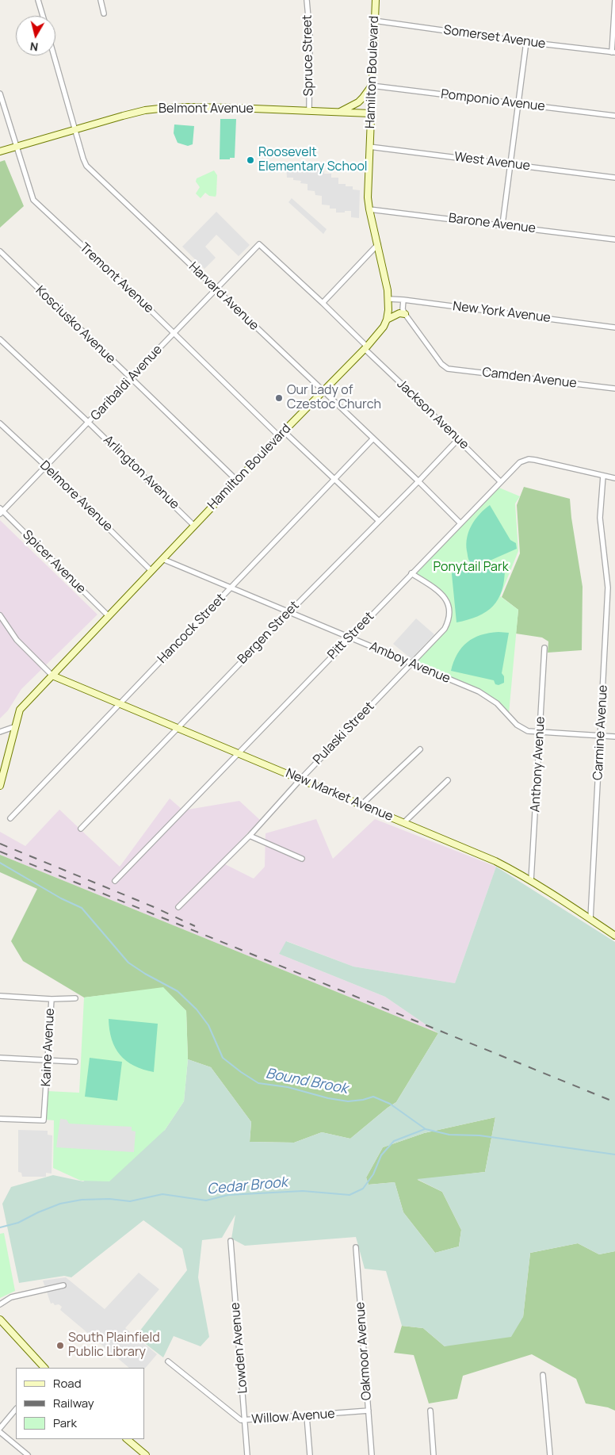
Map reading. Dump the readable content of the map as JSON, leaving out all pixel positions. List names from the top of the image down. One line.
{"streets":{"main road":["Hamilton Boulevard","Belmont Avenue","New Market Avenue"],"street":["Somerset Avenue","Spruce Street","Pomponio Avenue","West Avenue","Barone Avenue","Tremont Avenue","Harvard Avenue","New York Avenue","Kosciusko Avenue","Camden Avenue","Garibaldi Avenue","Jackson Avenue","Arlington Avenue","Delmore Avenue","Spicer Avenue","Hancock Street","Bergen Street","Pitt Street","Amboy Avenue","Carmine Avenue","Pulaski Street","Anthony Avenue","Kaine Avenue","Lowden Avenue","Oakmoor Avenue","Willow Avenue"]},"crossings":[["Somerset Avenue","Hamilton Boulevard"],["Spruce Street","Belmont Avenue"],["Hamilton Boulevard","Pomponio Avenue"],["Hamilton Boulevard","Belmont Avenue"],["Hamilton Boulevard","West Avenue"],["Hamilton Boulevard","Barone Avenue"],["Hamilton Boulevard","Tremont Avenue"],["Hamilton Boulevard","Harvard Avenue"],["Hamilton Boulevard","New York Avenue"],["Hamilton Boulevard","Kosciusko Avenue"],["Hamilton Boulevard","Jackson Avenue"],["Hamilton Boulevard","Arlington Avenue"],["Hamilton Boulevard","Delmore Avenue"],["Hamilton Boulevard","Spicer Avenue"],["Hamilton Boulevard","Amboy Avenue"],["Hamilton Boulevard","New Market Avenue"],["Belmont Avenue","Tremont Avenue"],["Belmont Avenue","Harvard Avenue"],["Tremont Avenue","Garibaldi Avenue"],["Harvard Avenue","Garibaldi Avenue"],["Harvard Avenue","Hancock Street"],["Harvard Avenue","Bergen Street"],["Harvard Avenue","Pitt Street"],["Kosciusko Avenue","Garibaldi Avenue"],["Garibaldi Avenue","Jackson Avenue"],["Garibaldi Avenue","Arlington Avenue"],["Garibaldi Avenue","Delmore Avenue"],["Garibaldi Avenue","Spicer Avenue"],["Jackson Avenue","Bergen Street"],["Jackson Avenue","Pitt Street"],["Hancock Street","Amboy Avenue"],["Hancock Street","New Market Avenue"],["Bergen Street","Amboy Avenue"],["Bergen Street","New Market Avenue"],["Pitt Street","Amboy Avenue"],["Pitt Street","Carmine Avenue"],["Pitt Street","Pulaski Street"],["Pitt Street","New Market Avenue"],["Amboy Avenue","Carmine Avenue"],["Amboy Avenue","Pulaski Street"],["Amboy Avenue","Anthony Avenue"],["Carmine Avenue","New Market Avenue"],["Pulaski Street","New Market Avenue"],["Anthony Avenue","New Market Avenue"],["Lowden Avenue","Willow Avenue"],["Oakmoor Avenue","Willow Avenue"]],"water":["Bound Brook","Cedar Brook"],"parks":["Ponytail Park"],"places":["Roosevelt Elementary School","Our Lady of Czestoc Church","South Plainfield Public Library"],"legend":["Road","Railway","Park"],"north":"bottom"}
